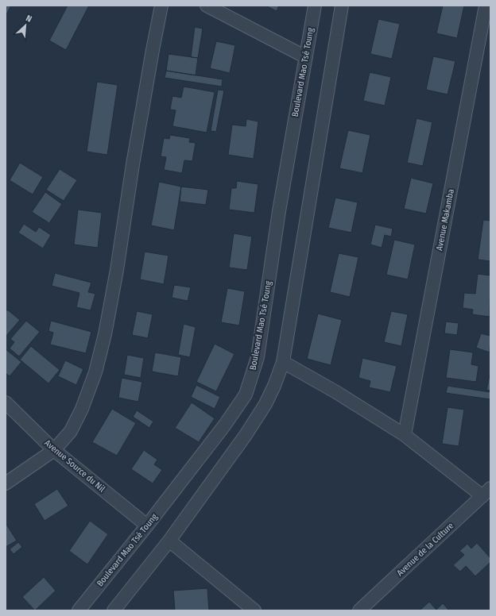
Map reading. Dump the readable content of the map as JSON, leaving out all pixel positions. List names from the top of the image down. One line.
{"streets":{"street":["Boulevard Mao Tsé Toung","Avenue Makamba","Avenue Source du Nil","Avenue de la Culture"]},"crossings":[["Boulevard Mao Tsé Toung","Avenue Source du Nil"]],"north":"top right"}
